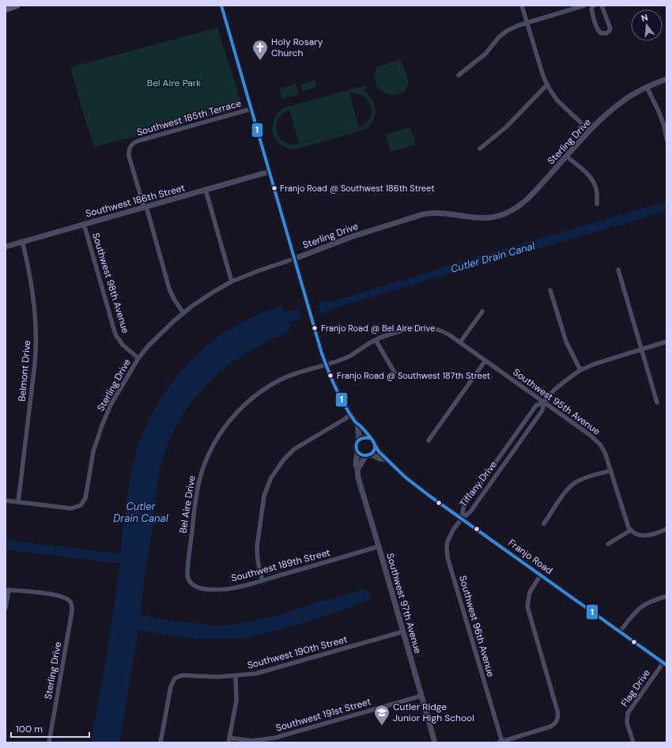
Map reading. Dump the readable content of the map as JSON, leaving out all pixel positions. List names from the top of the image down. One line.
{"streets":{"street":["Southwest 185th Terrace","Sterling Drive","Southwest 186th Street","Southwest 98th Avenue","Belmont Drive","Southwest 95th Avenue","Tiffany Drive","Bel Aire Drive","Franjo Road","Southwest 189th Street","Southwest 97th Avenue","Southwest 96th Avenue","Southwest 190th Street","Flag Drive","Southwest 191st Street"]},"crossings":[["Southwest 185th Terrace","Southwest 186th Street"],["Sterling Drive","Southwest 98th Avenue"],["Sterling Drive","Belmont Drive"],["Southwest 186th Street","Southwest 98th Avenue"],["Southwest 186th Street","Belmont Drive"],["Southwest 95th Avenue","Tiffany Drive"],["Southwest 95th Avenue","Bel Aire Drive"],["Tiffany Drive","Franjo Road"],["Tiffany Drive","Southwest 96th Avenue"],["Bel Aire Drive","Southwest 189th Street"],["Franjo Road","Southwest 97th Avenue"],["Franjo Road","Southwest 96th Avenue"],["Franjo Road","Flag Drive"],["Southwest 189th Street","Southwest 97th Avenue"],["Southwest 97th Avenue","Southwest 190th Street"],["Southwest 97th Avenue","Southwest 191st Street"]],"water":["Cutler Drain Canal"],"parks":["Bel Aire Park"],"places":{"church":["Holy Rosary Church"],"other":["Franjo Road @ Southwest 186th Street","Franjo Road @ Bel Aire Drive","Franjo Road @ Southwest 187th Street"],"school or university":["Cutler Ridge Junior High School"]},"lines":["transit line 1"],"scale_bar":"100 m","north":"top"}
